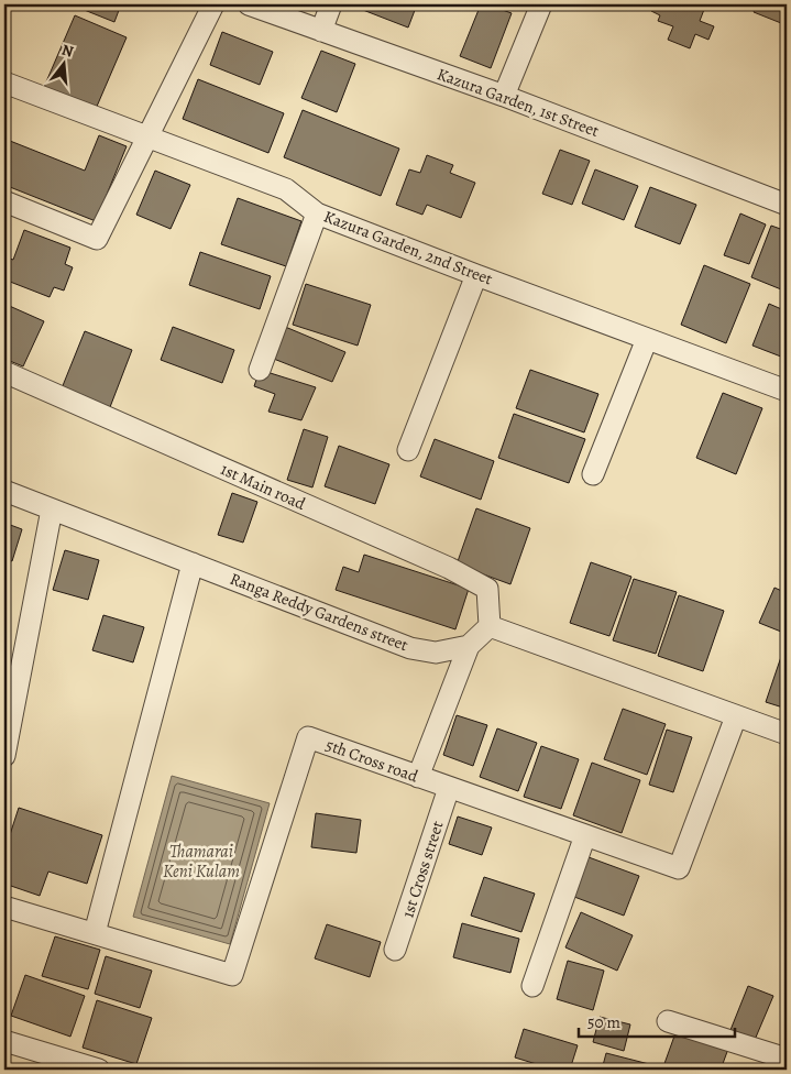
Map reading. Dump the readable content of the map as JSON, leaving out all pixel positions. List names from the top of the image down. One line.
{"streets":{"street":["Kazura Garden, 1st Street","Kazura Garden, 2nd Street","1st Main road","Ranga Reddy Gardens street","5th Cross road","1st Cross street"]},"crossings":[["5th Cross road","1st Cross street"]],"water":["Thamarai Keni Kulam"],"scale_bar":"50 m","north":"top"}
